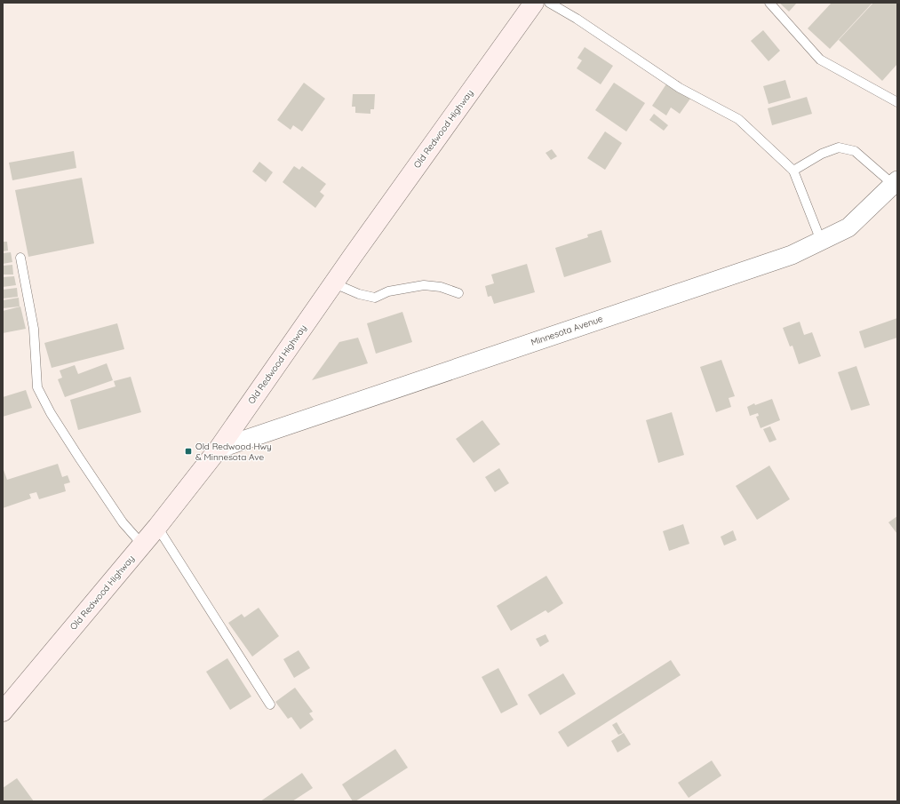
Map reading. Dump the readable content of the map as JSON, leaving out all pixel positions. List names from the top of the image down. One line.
{"streets":{"main road":["Old Redwood Highway"],"street":["Minnesota Avenue"]},"crossings":[["Old Redwood Highway","Minnesota Avenue"]],"places":{"transit":["Old Redwood Hwy & Minnesota Ave"]}}
